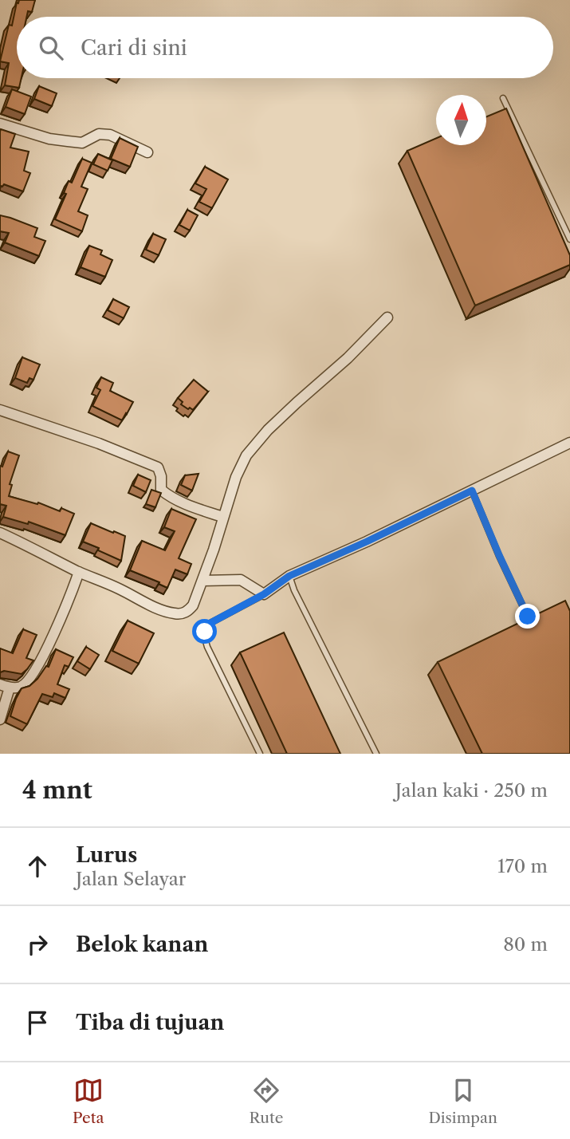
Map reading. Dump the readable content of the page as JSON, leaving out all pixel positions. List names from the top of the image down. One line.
{"north":"top","page":{"search":"Cari di sini","heading":["4 mnt","Jalan kaki · 250 m"],"list":[["Lurus","Jalan Selayar","170 m"],["Belok kanan","80 m"],"Tiba di tujuan"],"nav":["Peta","Rute","Disimpan"]}}
